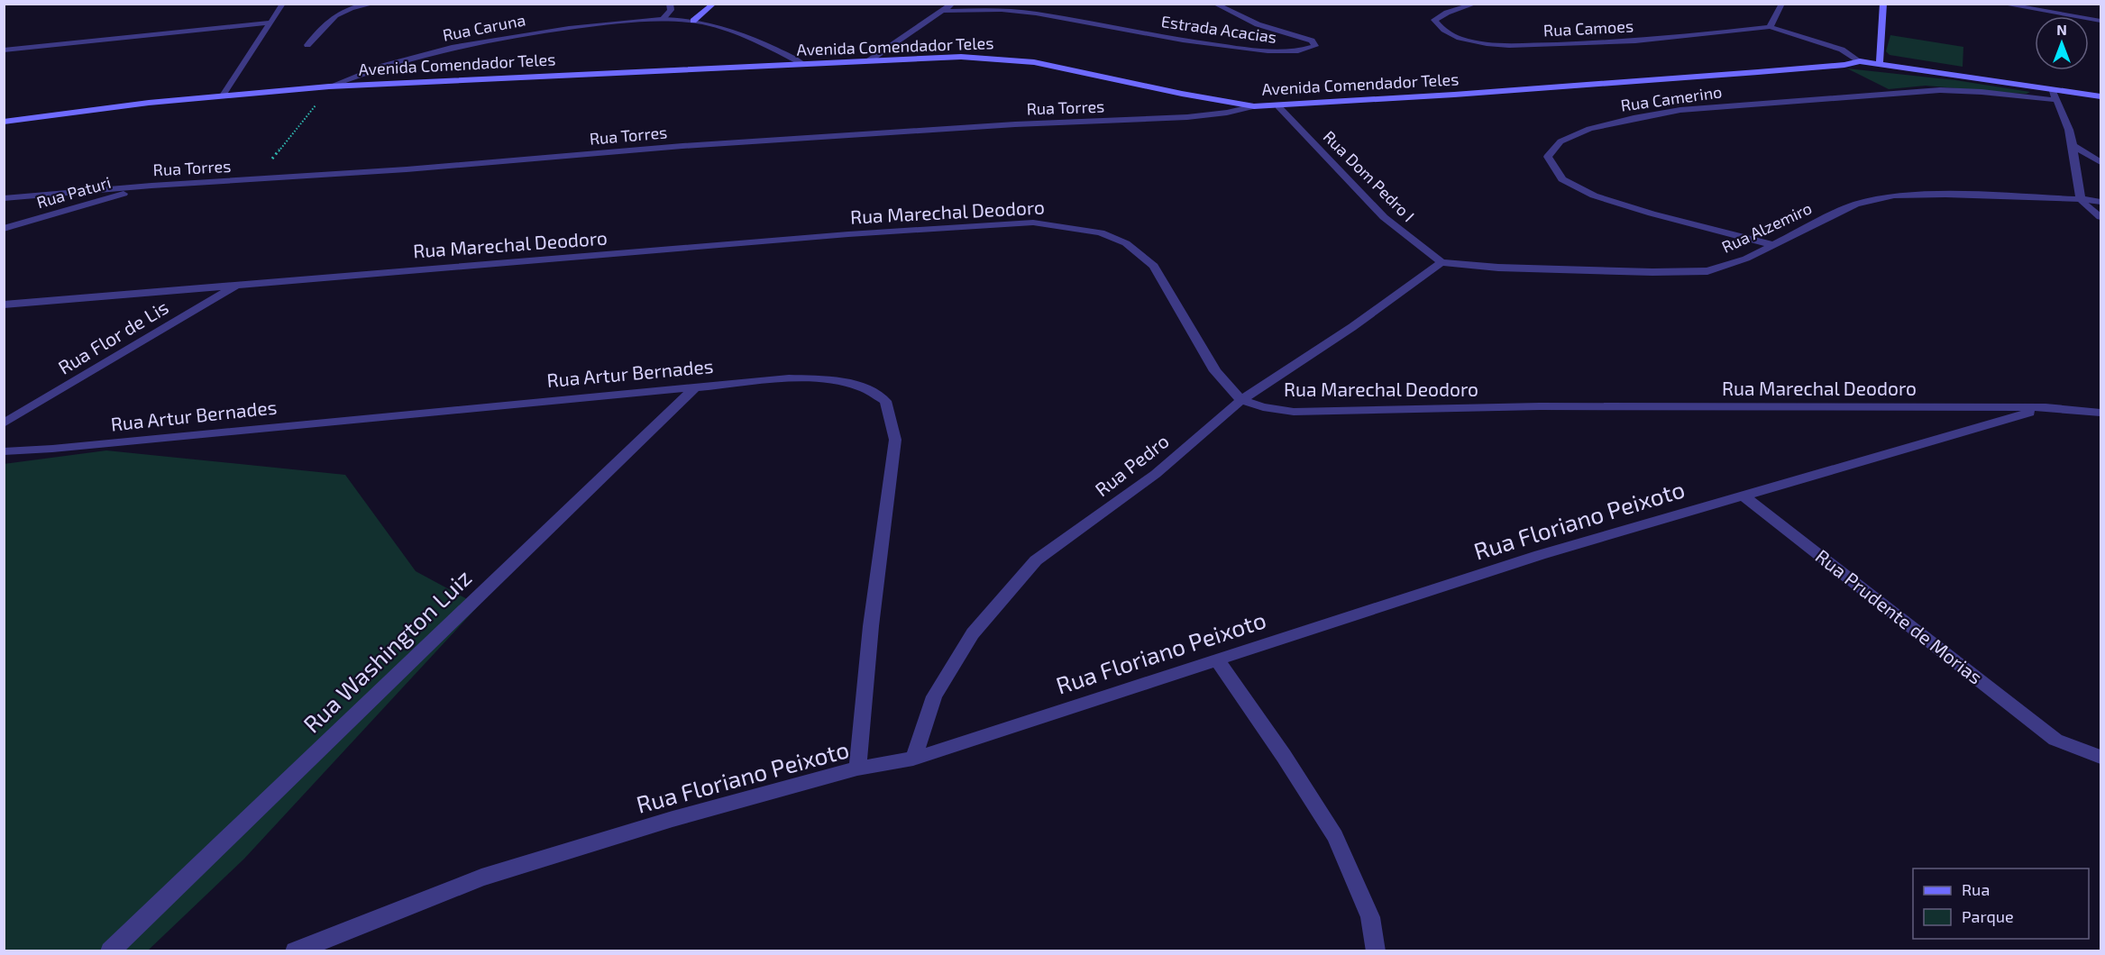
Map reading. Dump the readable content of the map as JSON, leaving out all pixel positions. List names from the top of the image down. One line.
{"streets":{"main road":["Avenida Comendador Teles"],"street":["Rua Caruna","Rua Camoes","Estrada Acacias","Rua Camerino","Rua Torres","Rua Dom Pedro I","Rua Paturi","Rua Marechal Deodoro","Rua Alzemiro","Rua Flor de Lis","Rua Artur Bernades","Rua Pedro","Rua Floriano Peixoto","Rua Prudente de Morias","Rua Washington Luiz"]},"crossings":[["Rua Caruna","Avenida Comendador Teles"],["Avenida Comendador Teles","Rua Torres"],["Avenida Comendador Teles","Rua Dom Pedro I"],["Rua Camerino","Rua Alzemiro"],["Rua Torres","Rua Paturi"],["Rua Dom Pedro I","Rua Alzemiro"],["Rua Dom Pedro I","Rua Pedro"],["Rua Marechal Deodoro","Rua Flor de Lis"],["Rua Marechal Deodoro","Rua Pedro"],["Rua Marechal Deodoro","Rua Floriano Peixoto"],["Rua Alzemiro","Rua Pedro"],["Rua Artur Bernades","Rua Floriano Peixoto"],["Rua Artur Bernades","Rua Washington Luiz"],["Rua Pedro","Rua Floriano Peixoto"],["Rua Floriano Peixoto","Rua Prudente de Morias"]],"legend":["Rua","Parque"],"north":"top"}
